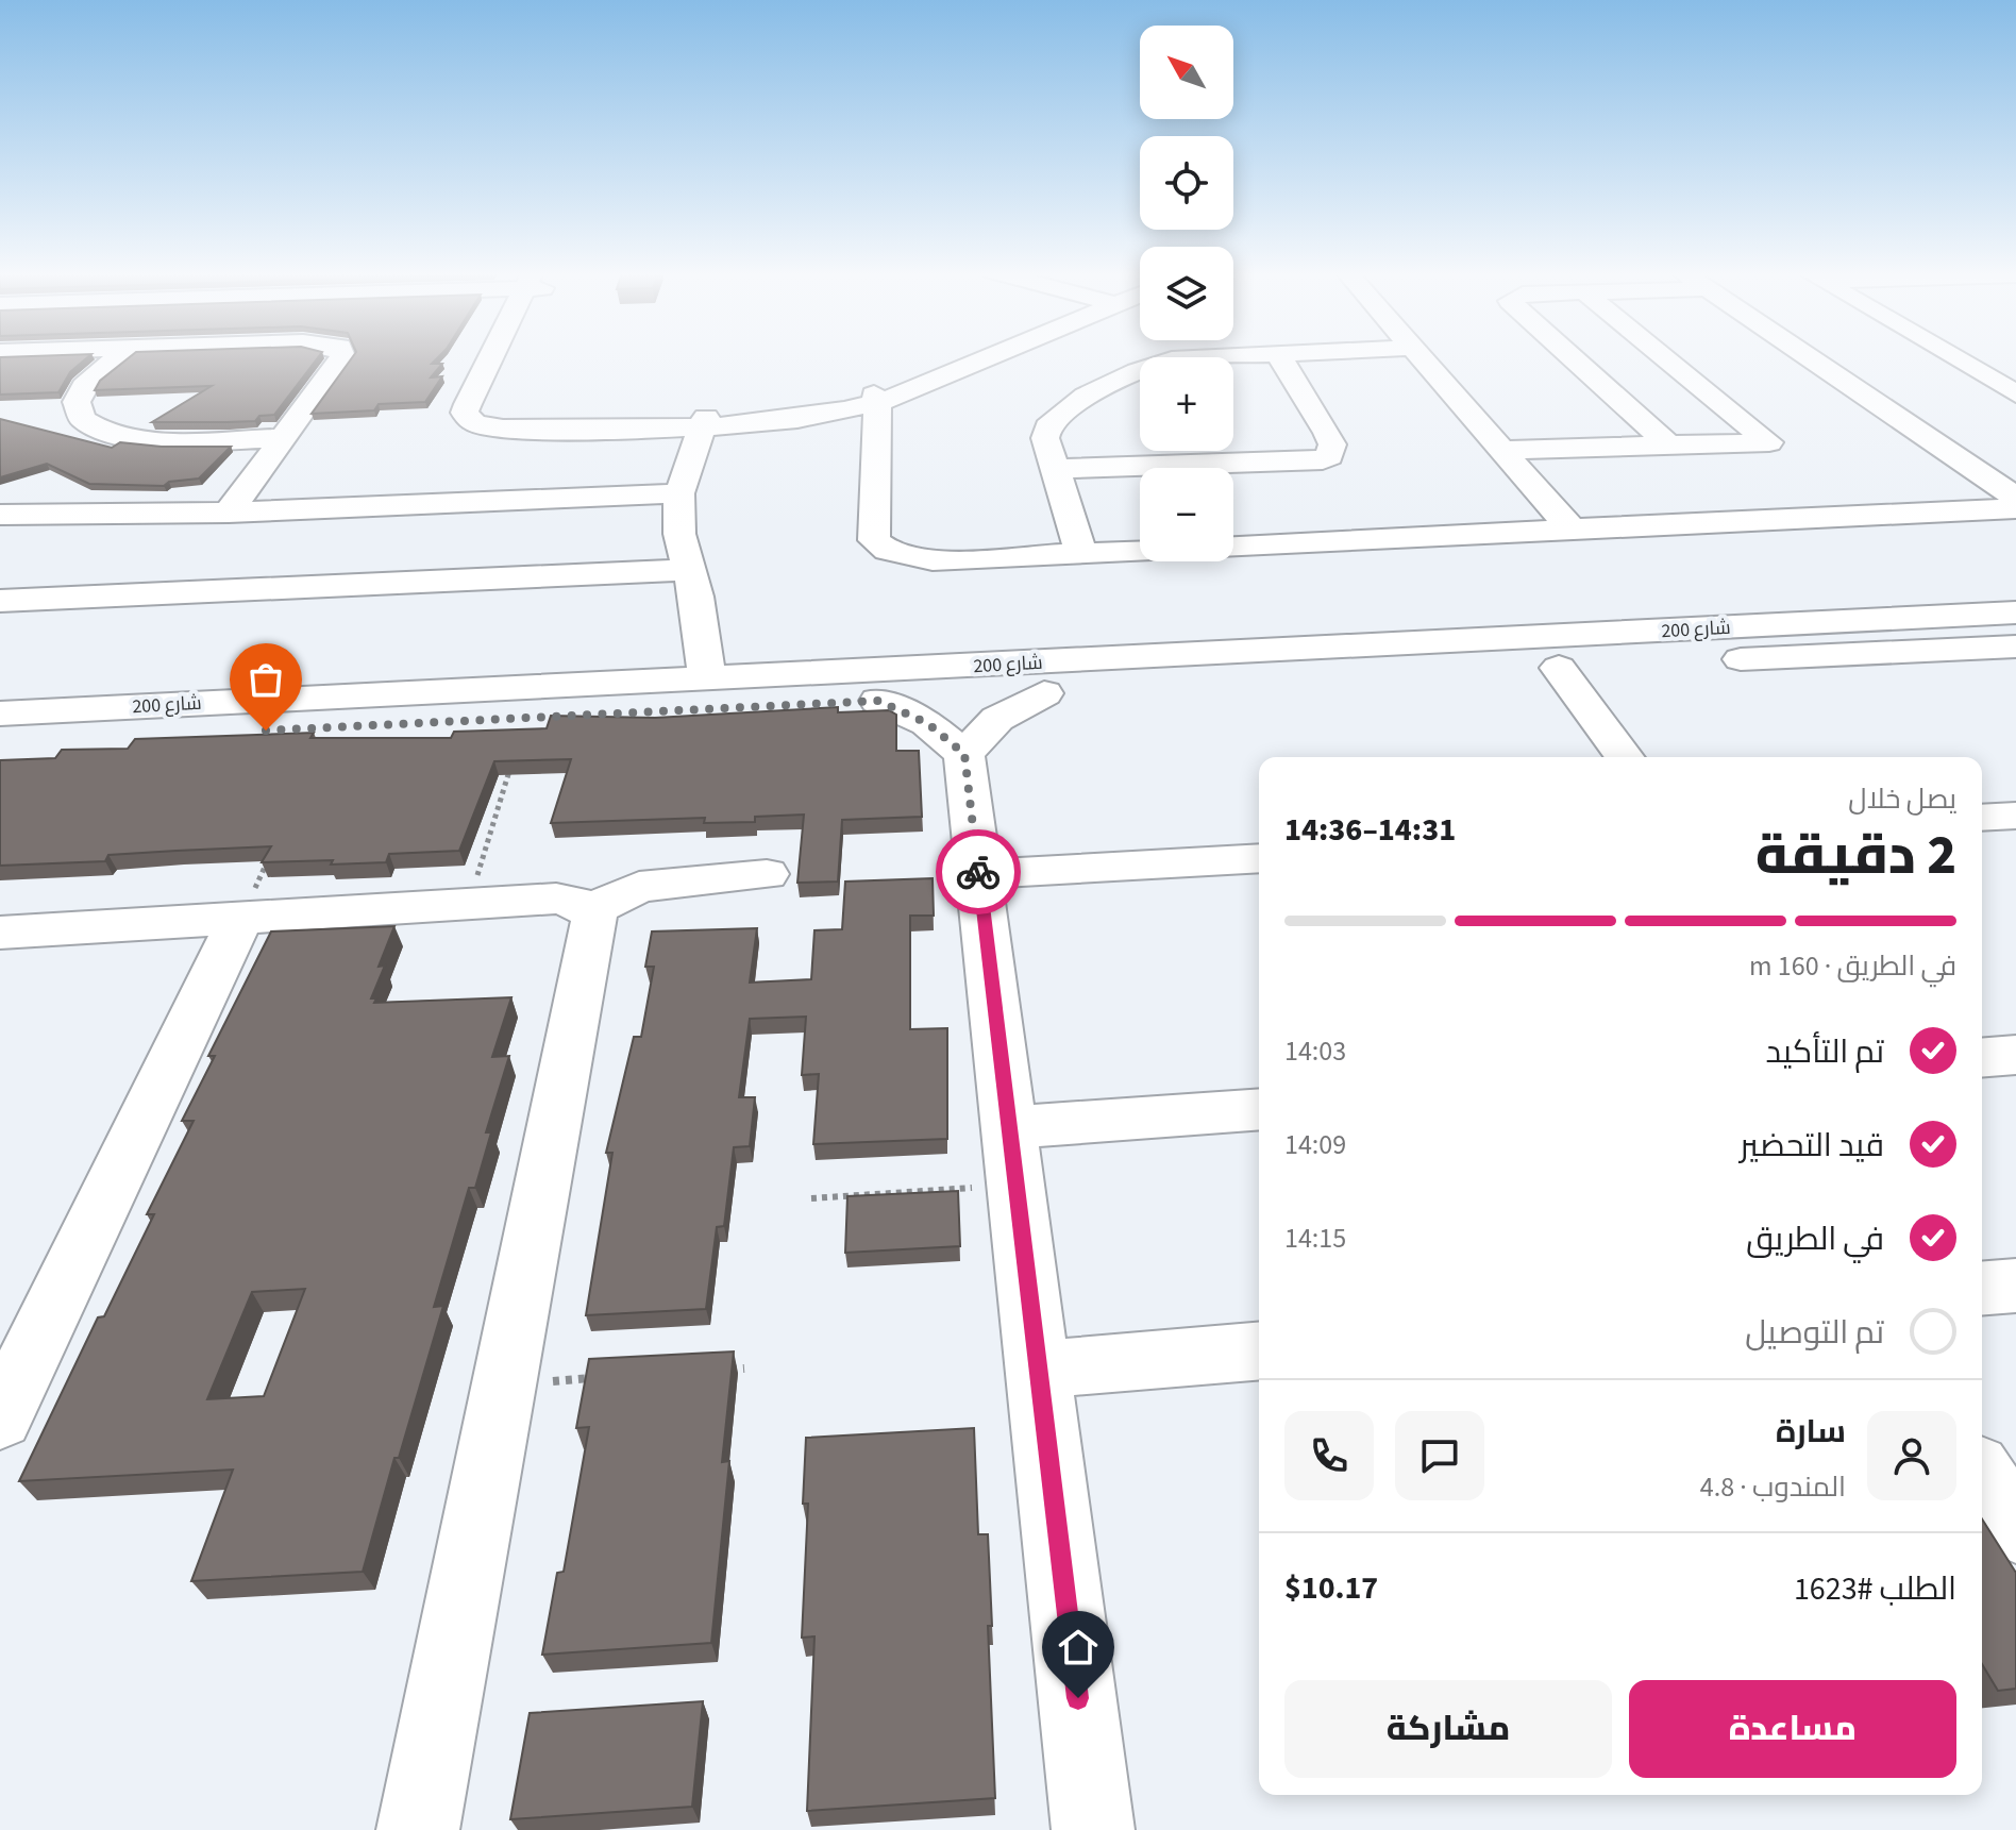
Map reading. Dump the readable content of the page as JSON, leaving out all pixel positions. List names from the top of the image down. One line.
{"streets":{"street":["شارع 200"]},"north":"top left","page":{"map_buttons":["+","−"],"heading":["2 دقيقة","يصل خلال","14:31–14:36"],"panel":["سارة","المندوب · 4.8","الطلب #1623","$10.17"],"bar":"في الطريق · 160 m","list":[["تم التأكيد","14:03"],["قيد التحضير","14:09"],["في الطريق","14:15"],"تم التوصيل"],"buttons":["مساعدة","مشاركة"]}}
